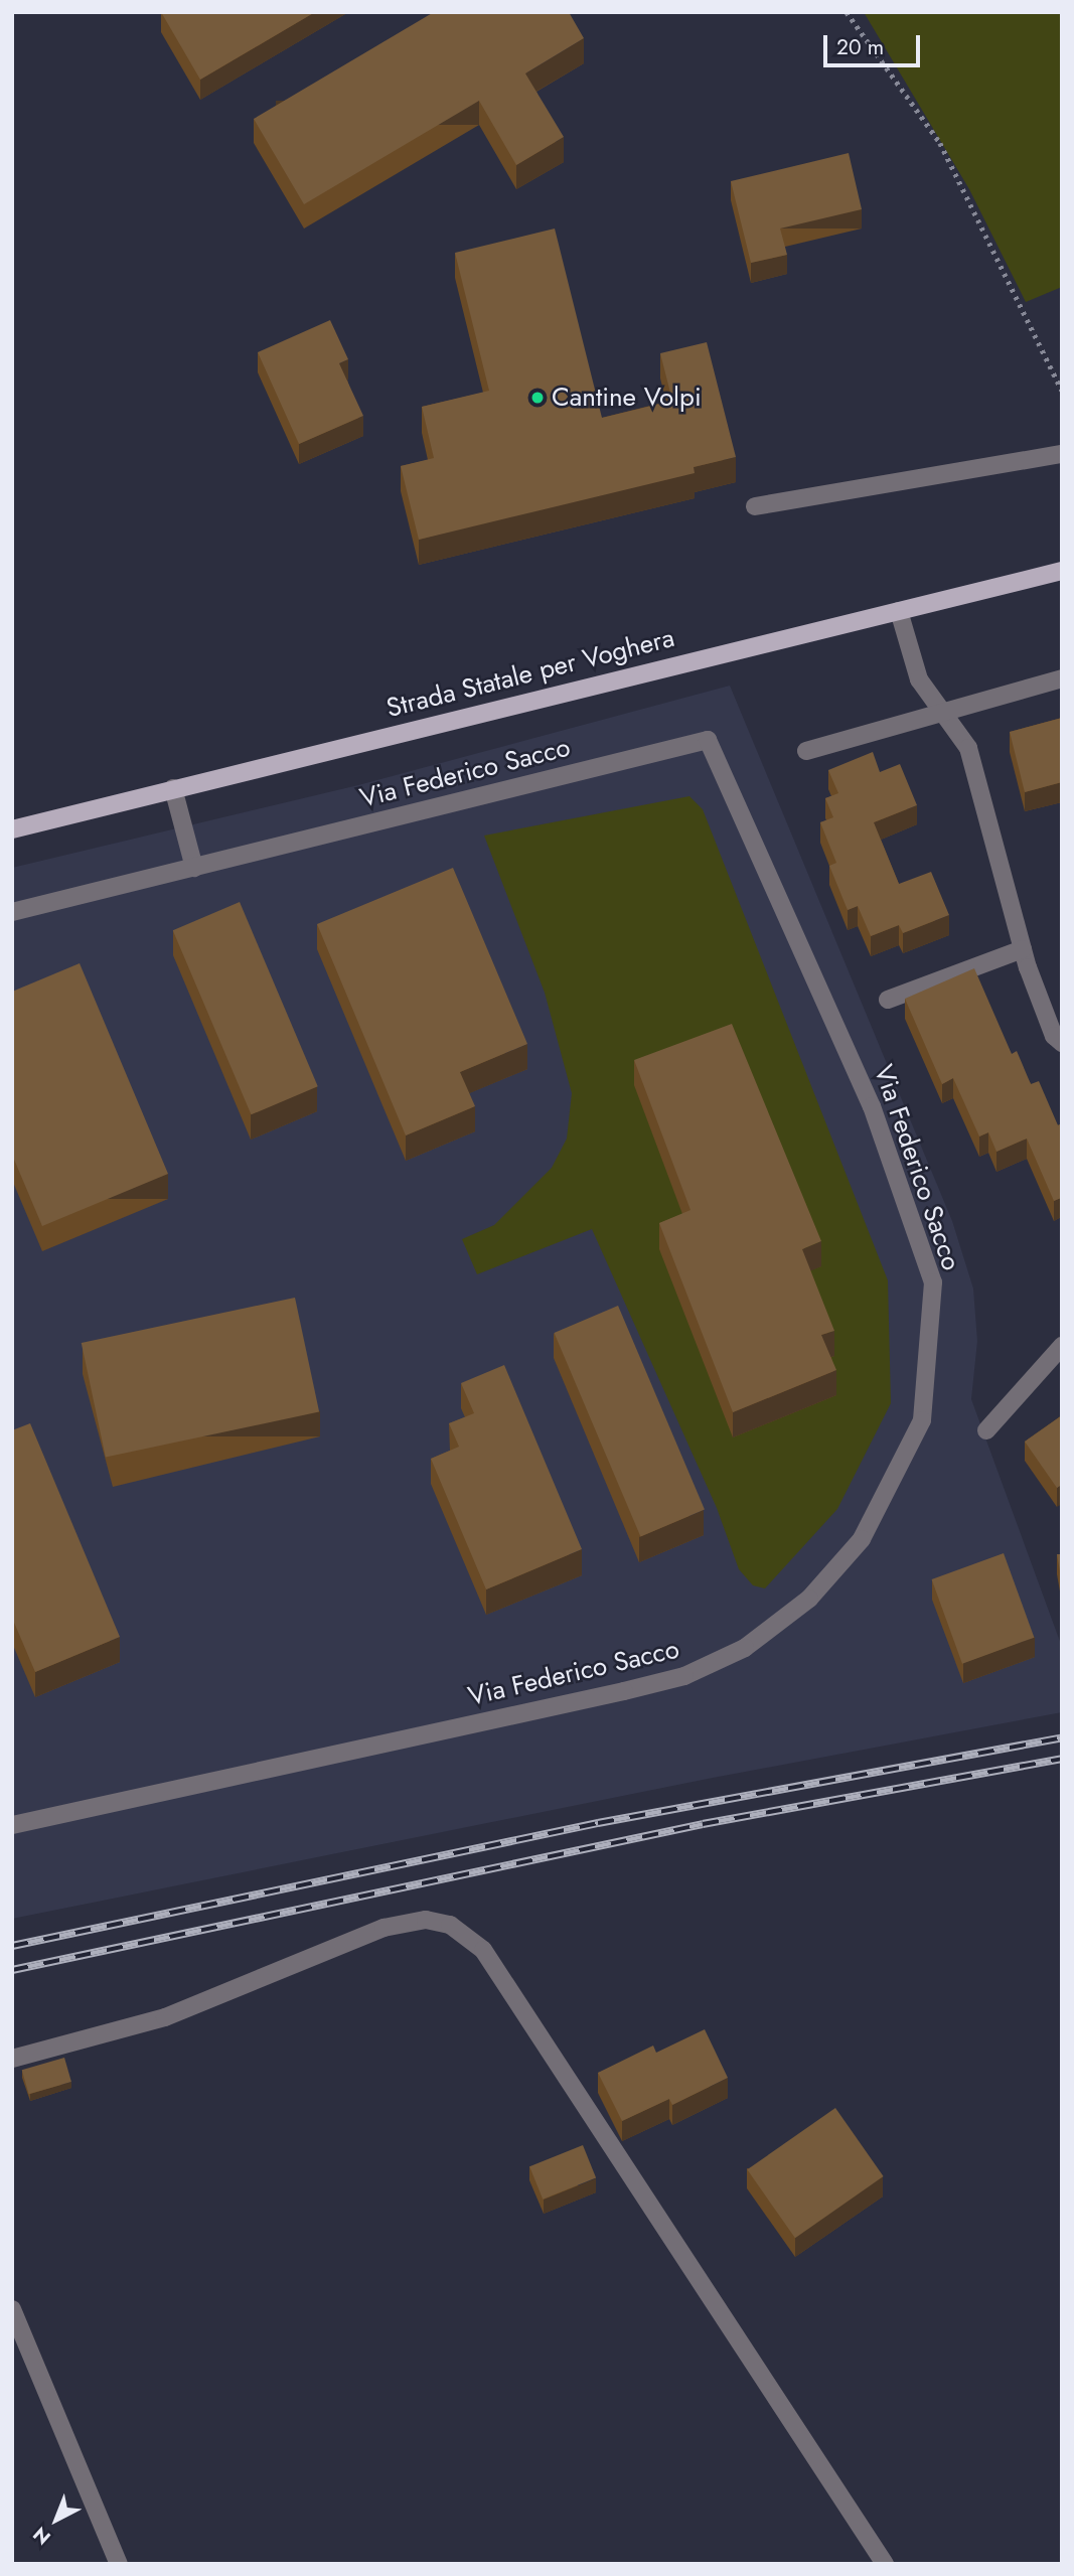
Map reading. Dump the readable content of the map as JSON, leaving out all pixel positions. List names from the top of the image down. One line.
{"streets":{"main road":["Strada Statale per Voghera"],"street":["Via Federico Sacco"]},"places":["Cantine Volpi"],"scale_bar":"20 m","north":"bottom left"}
